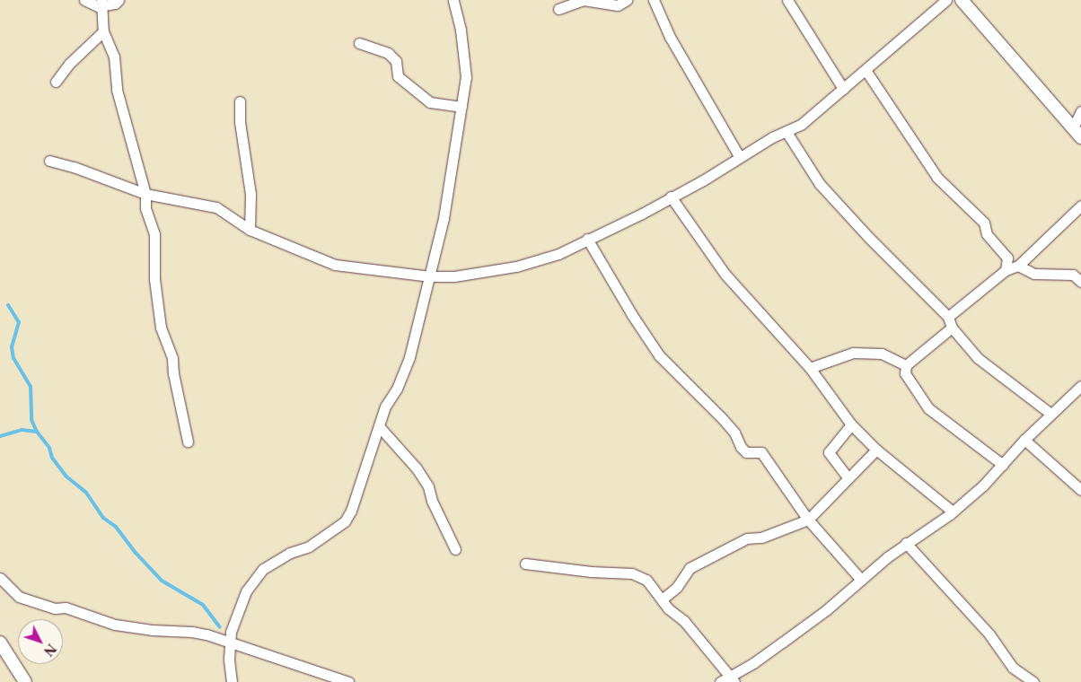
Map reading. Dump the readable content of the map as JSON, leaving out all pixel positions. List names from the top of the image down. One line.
{"north":"bottom right"}
